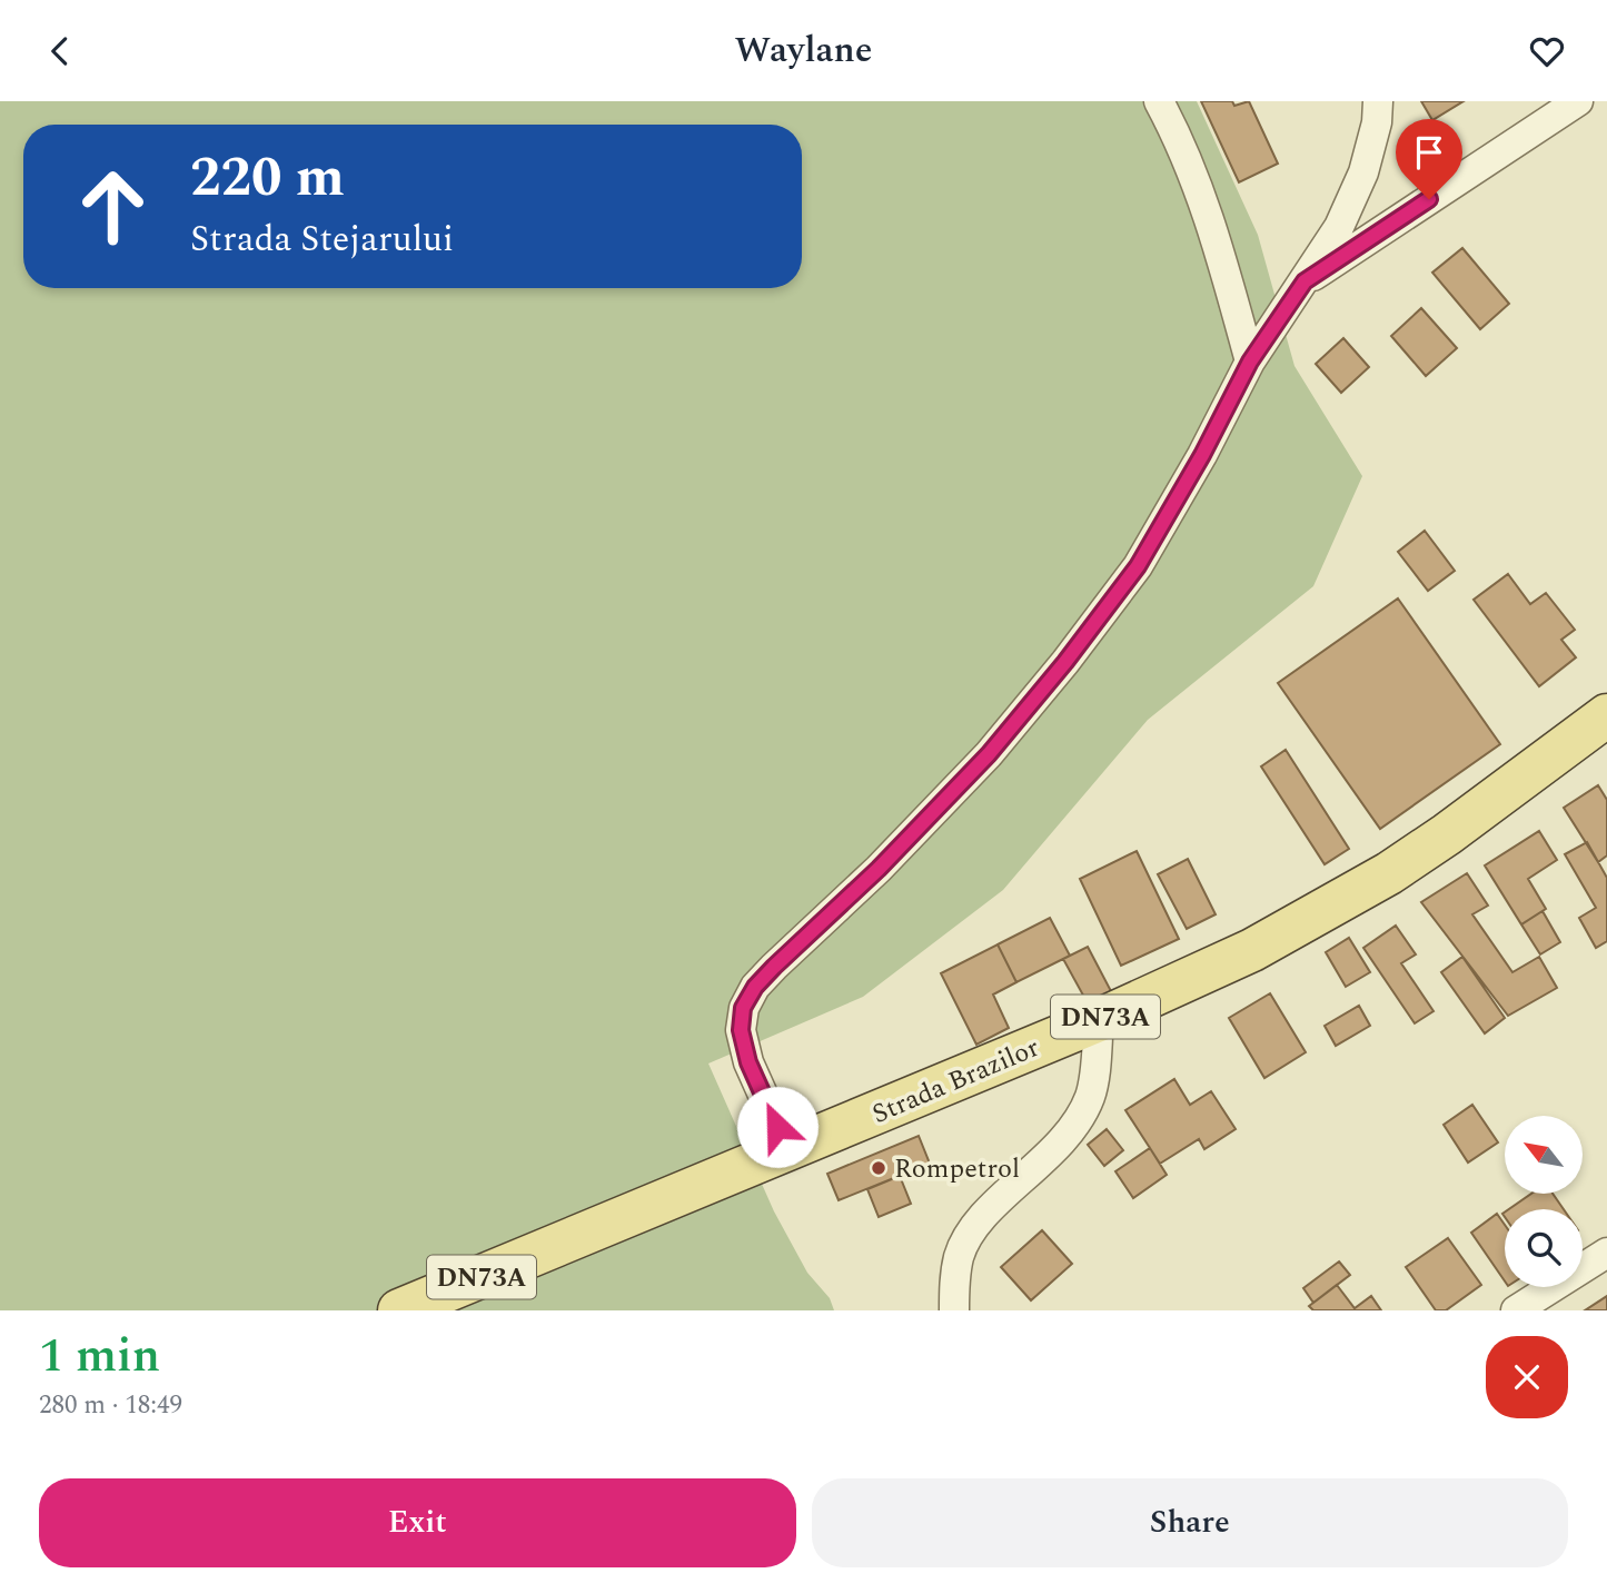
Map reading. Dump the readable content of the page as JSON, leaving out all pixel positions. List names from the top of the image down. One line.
{"streets":{"main road":["DN73A","Strada Brazilor"]},"places":["Rompetrol"],"north":"top left","page":{"header":"Waylane","turn":["220 m","Strada Stejarului"],"heading":["1 min","280 m · 18:49"],"buttons":["Exit","Share"]}}
